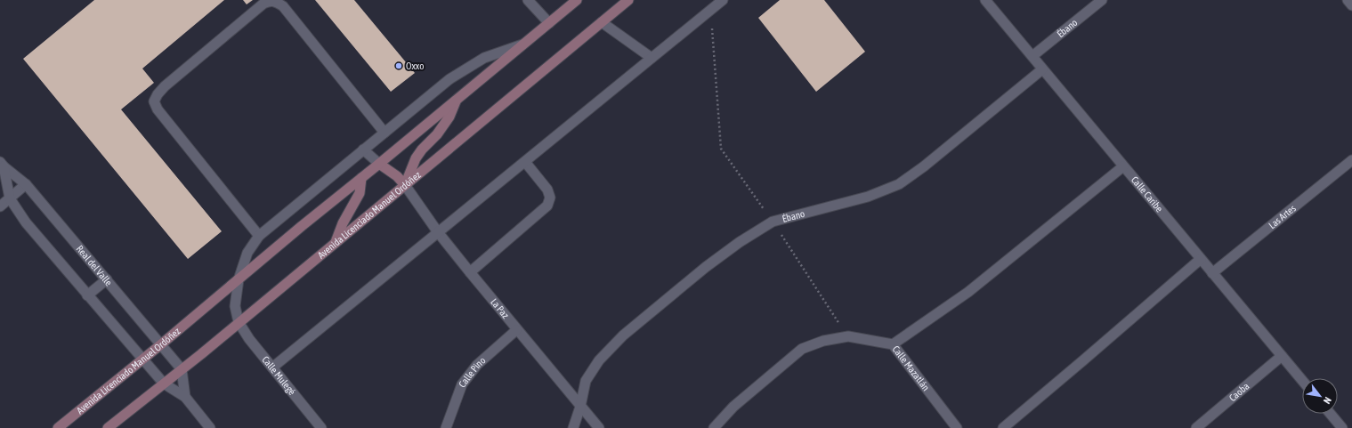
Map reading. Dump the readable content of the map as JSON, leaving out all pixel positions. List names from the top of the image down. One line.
{"streets":{"main road":["Avenida Licenciado Manuel Ordóñez"],"street":["Ébano","Calle Caribe","Las Artes","Real del Valle","La Paz","Calle Mazatlán","Calle Pino","Calle Mulegé","Caoba"]},"crossings":[["Ébano","Calle Caribe"],["Ébano","La Paz"],["Calle Caribe","Las Artes"],["Calle Caribe","Caoba"],["Avenida Licenciado Manuel Ordóñez","Real del Valle"],["Avenida Licenciado Manuel Ordóñez","La Paz"],["Avenida Licenciado Manuel Ordóñez","Calle Mulegé"],["La Paz","Calle Pino"]],"places":["Oxxo"],"north":"bottom right"}
